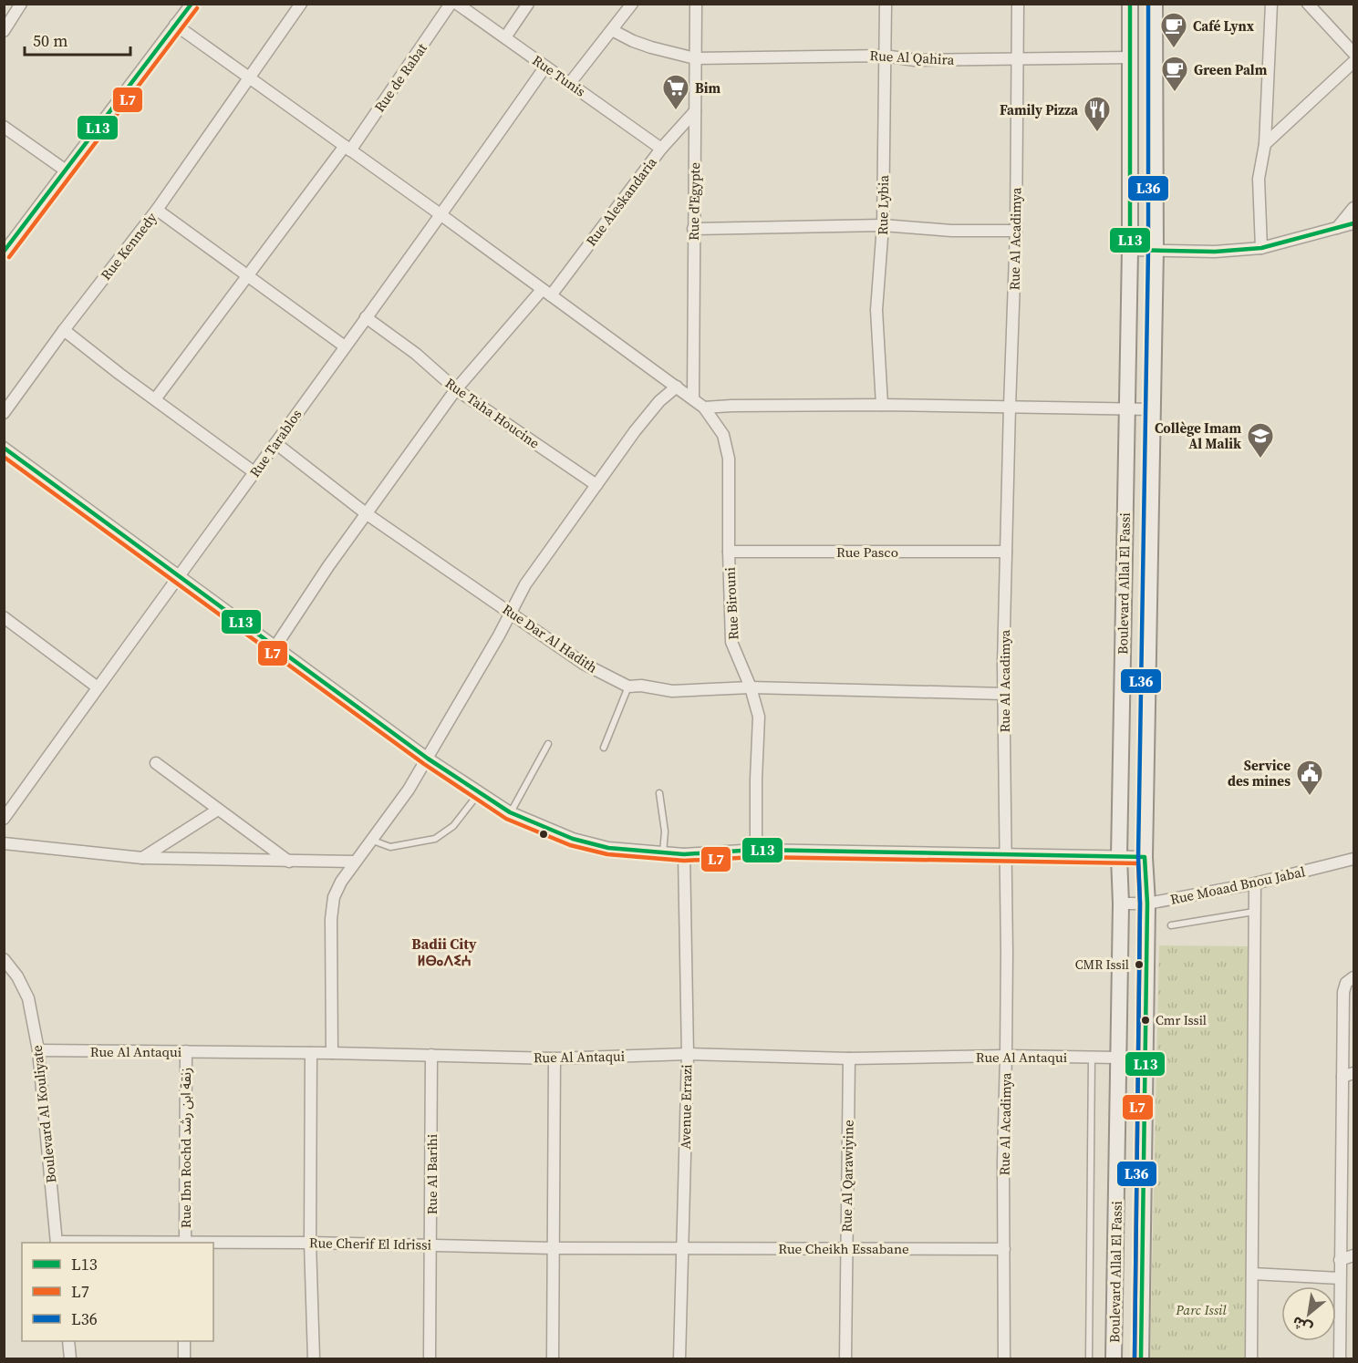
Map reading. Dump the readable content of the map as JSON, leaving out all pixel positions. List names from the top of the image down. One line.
{"streets":{"main road":["Boulevard Allal El Fassi"],"street":["Rue Al Qahira","Rue Tunis","Rue de Rabat","Rue Aleskandaria","Rue d'Egypte","Rue Lybia","Rue Al Acadimya","Rue Kennedy","Rue Taha Houcine","Rue Tarablos","Rue Pasco","Rue Birouni","Rue Dar Al Hadith","Rue Moaad Bnou Jabal","Rue Al Antaqui","Avenue Errazi","Boulevard Al Kouliyate","Rue Ibn Rochd زنقة ابن رشد","Rue Al Barihi","Rue Al Qarawiyine","Rue Cherif El Idrissi","Rue Cheikh Essabane"]},"crossings":[["Rue Al Qahira","Rue d'Egypte"],["Rue Al Qahira","Rue Lybia"],["Rue Al Qahira","Rue Al Acadimya"],["Rue Al Qahira","Boulevard Allal El Fassi"],["Rue Tunis","Rue Aleskandaria"],["Rue Tunis","Rue Tarablos"],["Rue de Rabat","Rue Birouni"],["Rue Aleskandaria","Rue d'Egypte"],["Rue Aleskandaria","Rue Taha Houcine"],["Rue Aleskandaria","Rue Birouni"],["Rue Aleskandaria","Rue Dar Al Hadith"],["Rue d'Egypte","Rue Birouni"],["Rue Al Acadimya","Rue Pasco"],["Rue Al Acadimya","Rue Dar Al Hadith"],["Rue Al Acadimya","Rue Al Antaqui"],["Rue Al Acadimya","Rue Cheikh Essabane"],["Rue Kennedy","Rue Birouni"],["Rue Taha Houcine","Rue Tarablos"],["Rue Tarablos","Rue Birouni"],["Rue Tarablos","Rue Dar Al Hadith"],["Rue Pasco","Rue Birouni"],["Boulevard Allal El Fassi","Rue Moaad Bnou Jabal"],["Boulevard Allal El Fassi","Rue Al Antaqui"],["Rue Birouni","Rue Dar Al Hadith"],["Rue Al Antaqui","Avenue Errazi"],["Rue Al Antaqui","Boulevard Al Kouliyate"],["Rue Al Antaqui","Rue Ibn Rochd زنقة ابن رشد"],["Rue Al Antaqui","Rue Al Barihi"],["Rue Al Antaqui","Rue Al Qarawiyine"],["Avenue Errazi","Rue Cherif El Idrissi"],["Avenue Errazi","Rue Cheikh Essabane"],["Rue Al Barihi","Rue Cherif El Idrissi"],["Rue Al Qarawiyine","Rue Cheikh Essabane"],["Rue Cherif El Idrissi","Rue Cheikh Essabane"]],"districts":["Badii City ⵍⴱⴰⴷⵉⵄ"],"parks":["Parc Issil"],"places":{"cafe":["Café Lynx","Green Palm"],"supermarket":["Bim"],"restaurant":["Family Pizza"],"school or university":["Collège Imam Al Malik"],"public building":["Service des mines"],"other":["CMR Issil","Cmr Issil"]},"lines":["transit line L13","transit line L36","transit line L7"],"legend":["L13","L7","L36"],"scale_bar":"50 m","north":"bottom left"}
